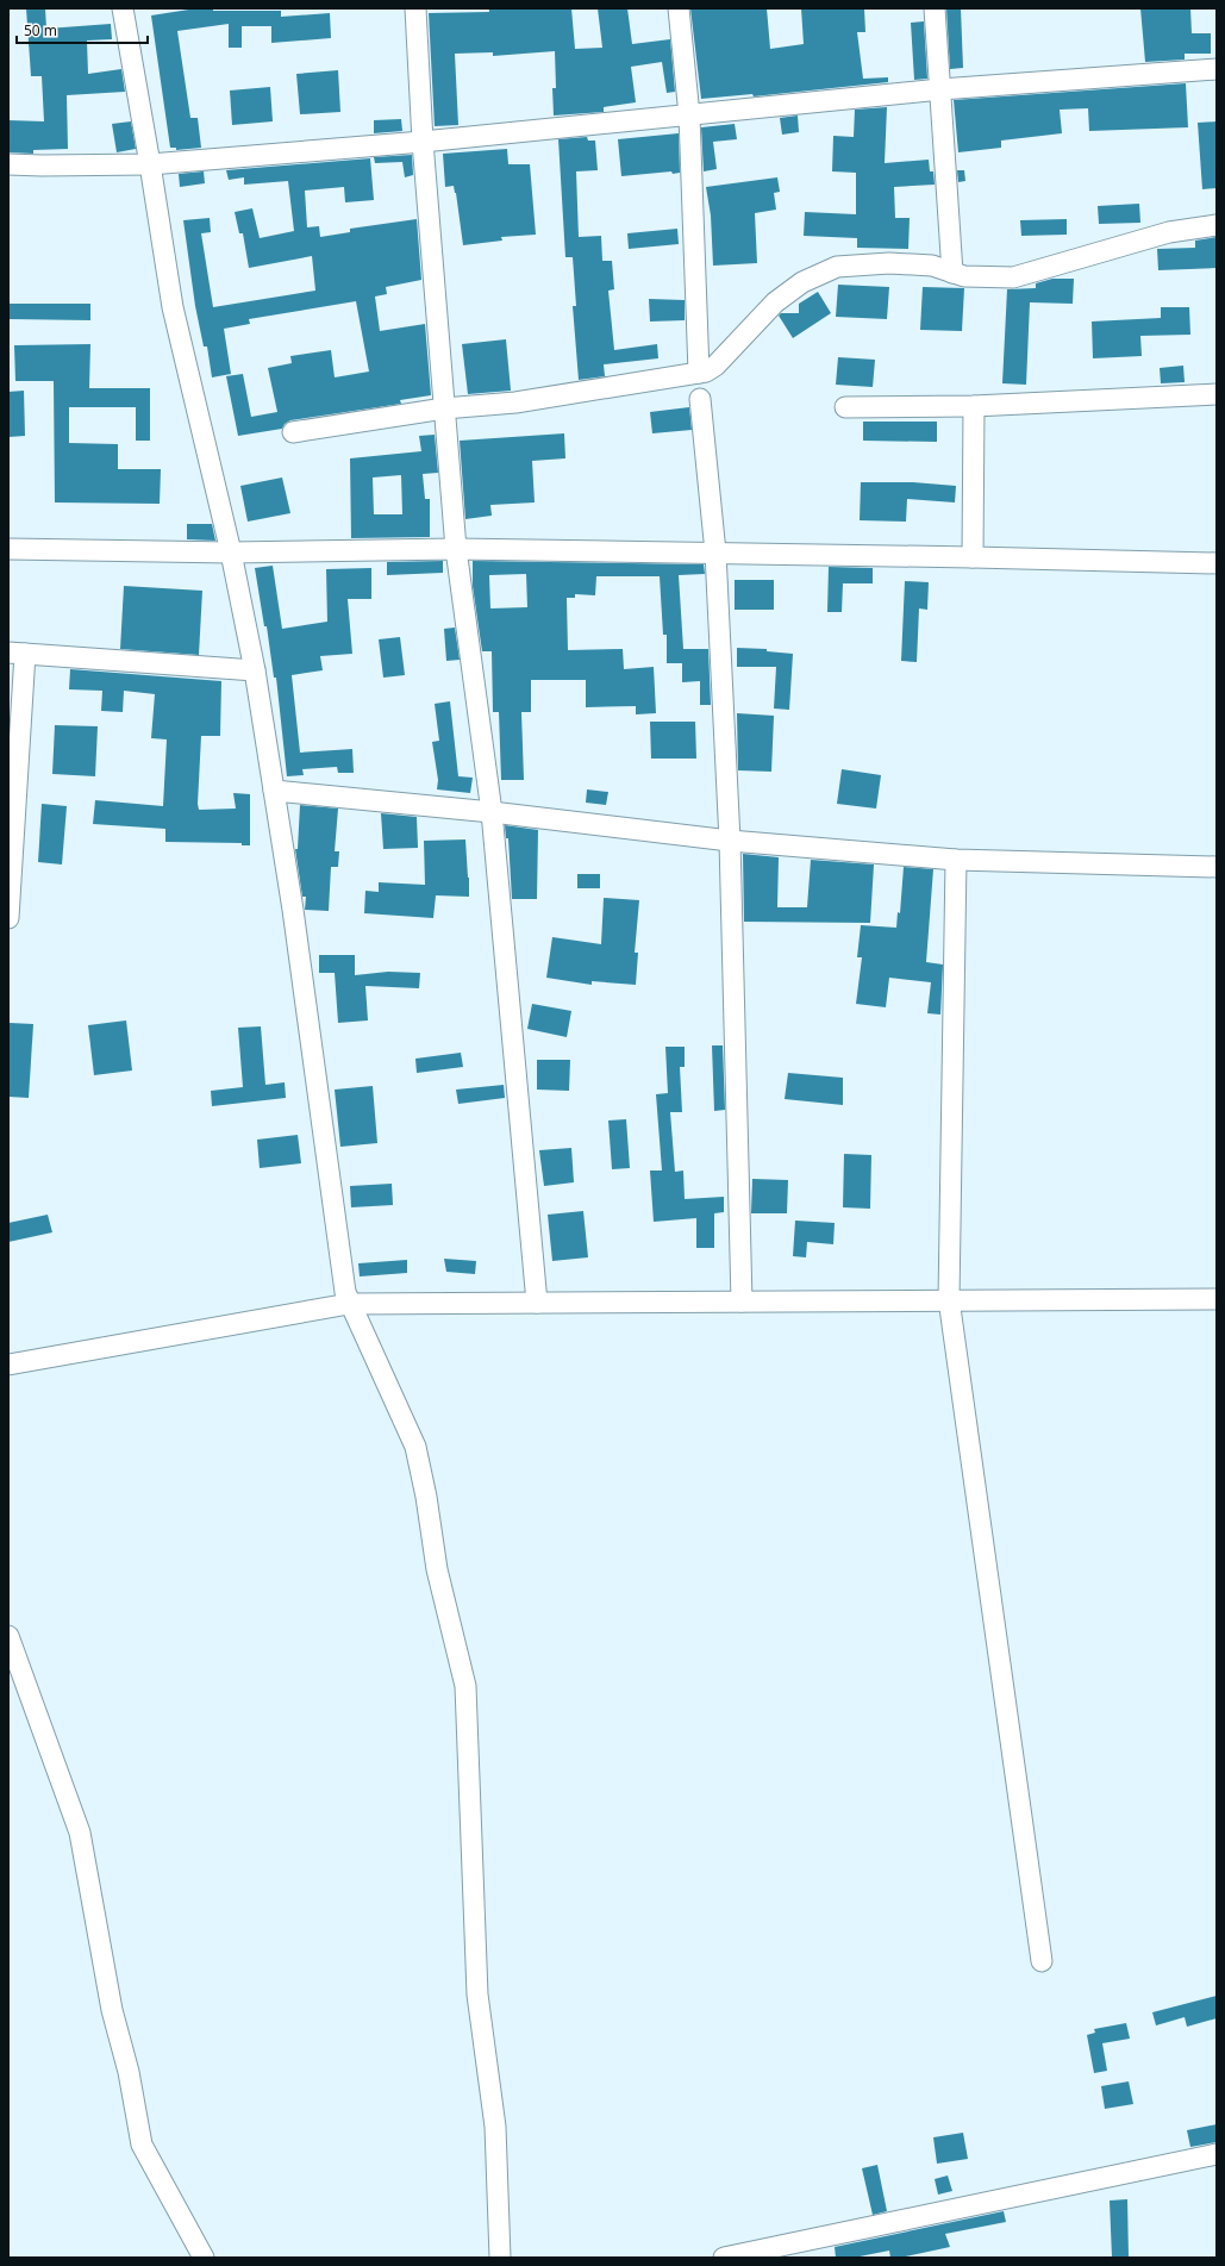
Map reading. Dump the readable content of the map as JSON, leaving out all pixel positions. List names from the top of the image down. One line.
{"scale_bar":"50 m"}
